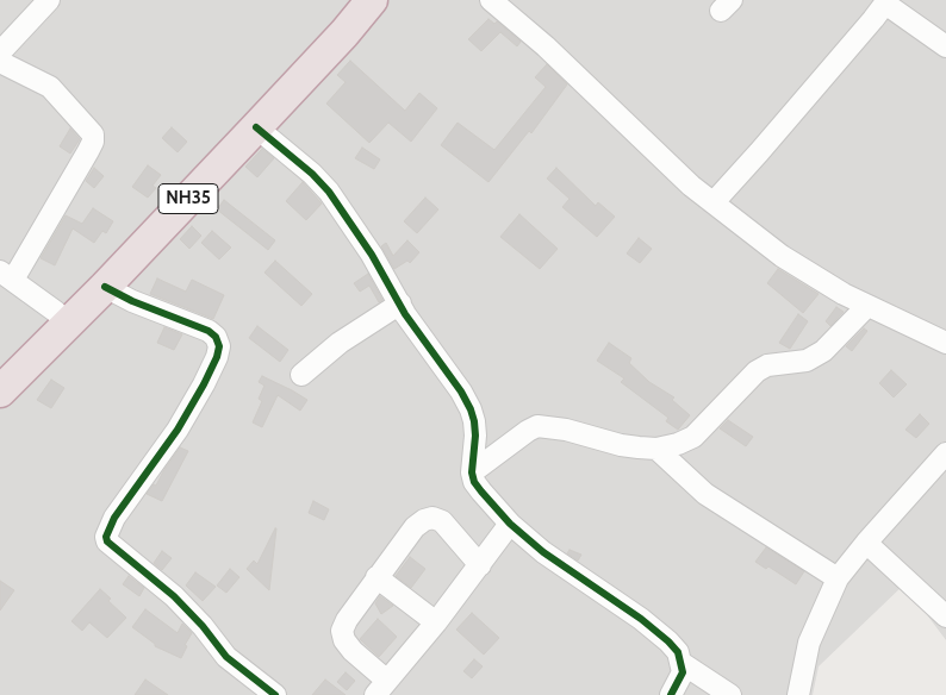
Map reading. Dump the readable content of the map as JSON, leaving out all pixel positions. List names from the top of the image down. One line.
{"streets":{"highway":["NH35"]}}
